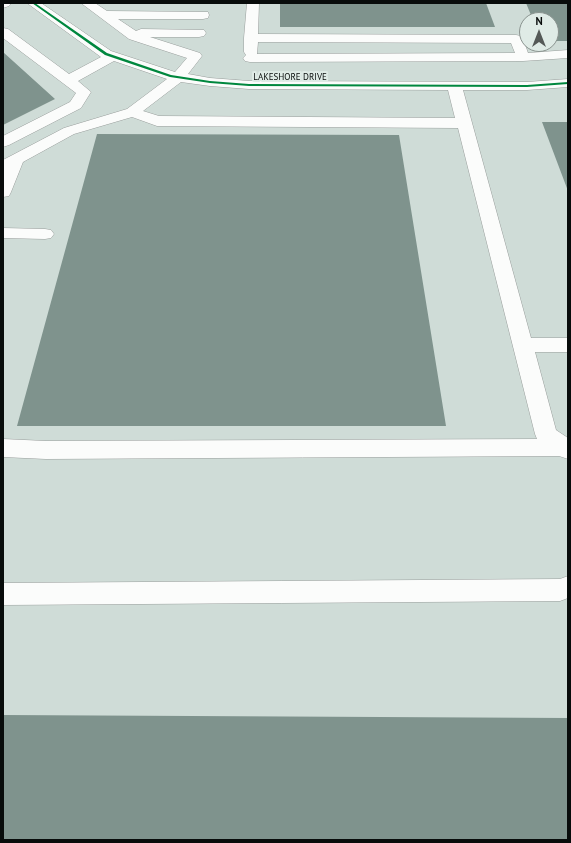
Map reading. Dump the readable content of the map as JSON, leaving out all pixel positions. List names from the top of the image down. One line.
{"streets":{"street":["LAKESHORE DRIVE"]},"north":"top"}
